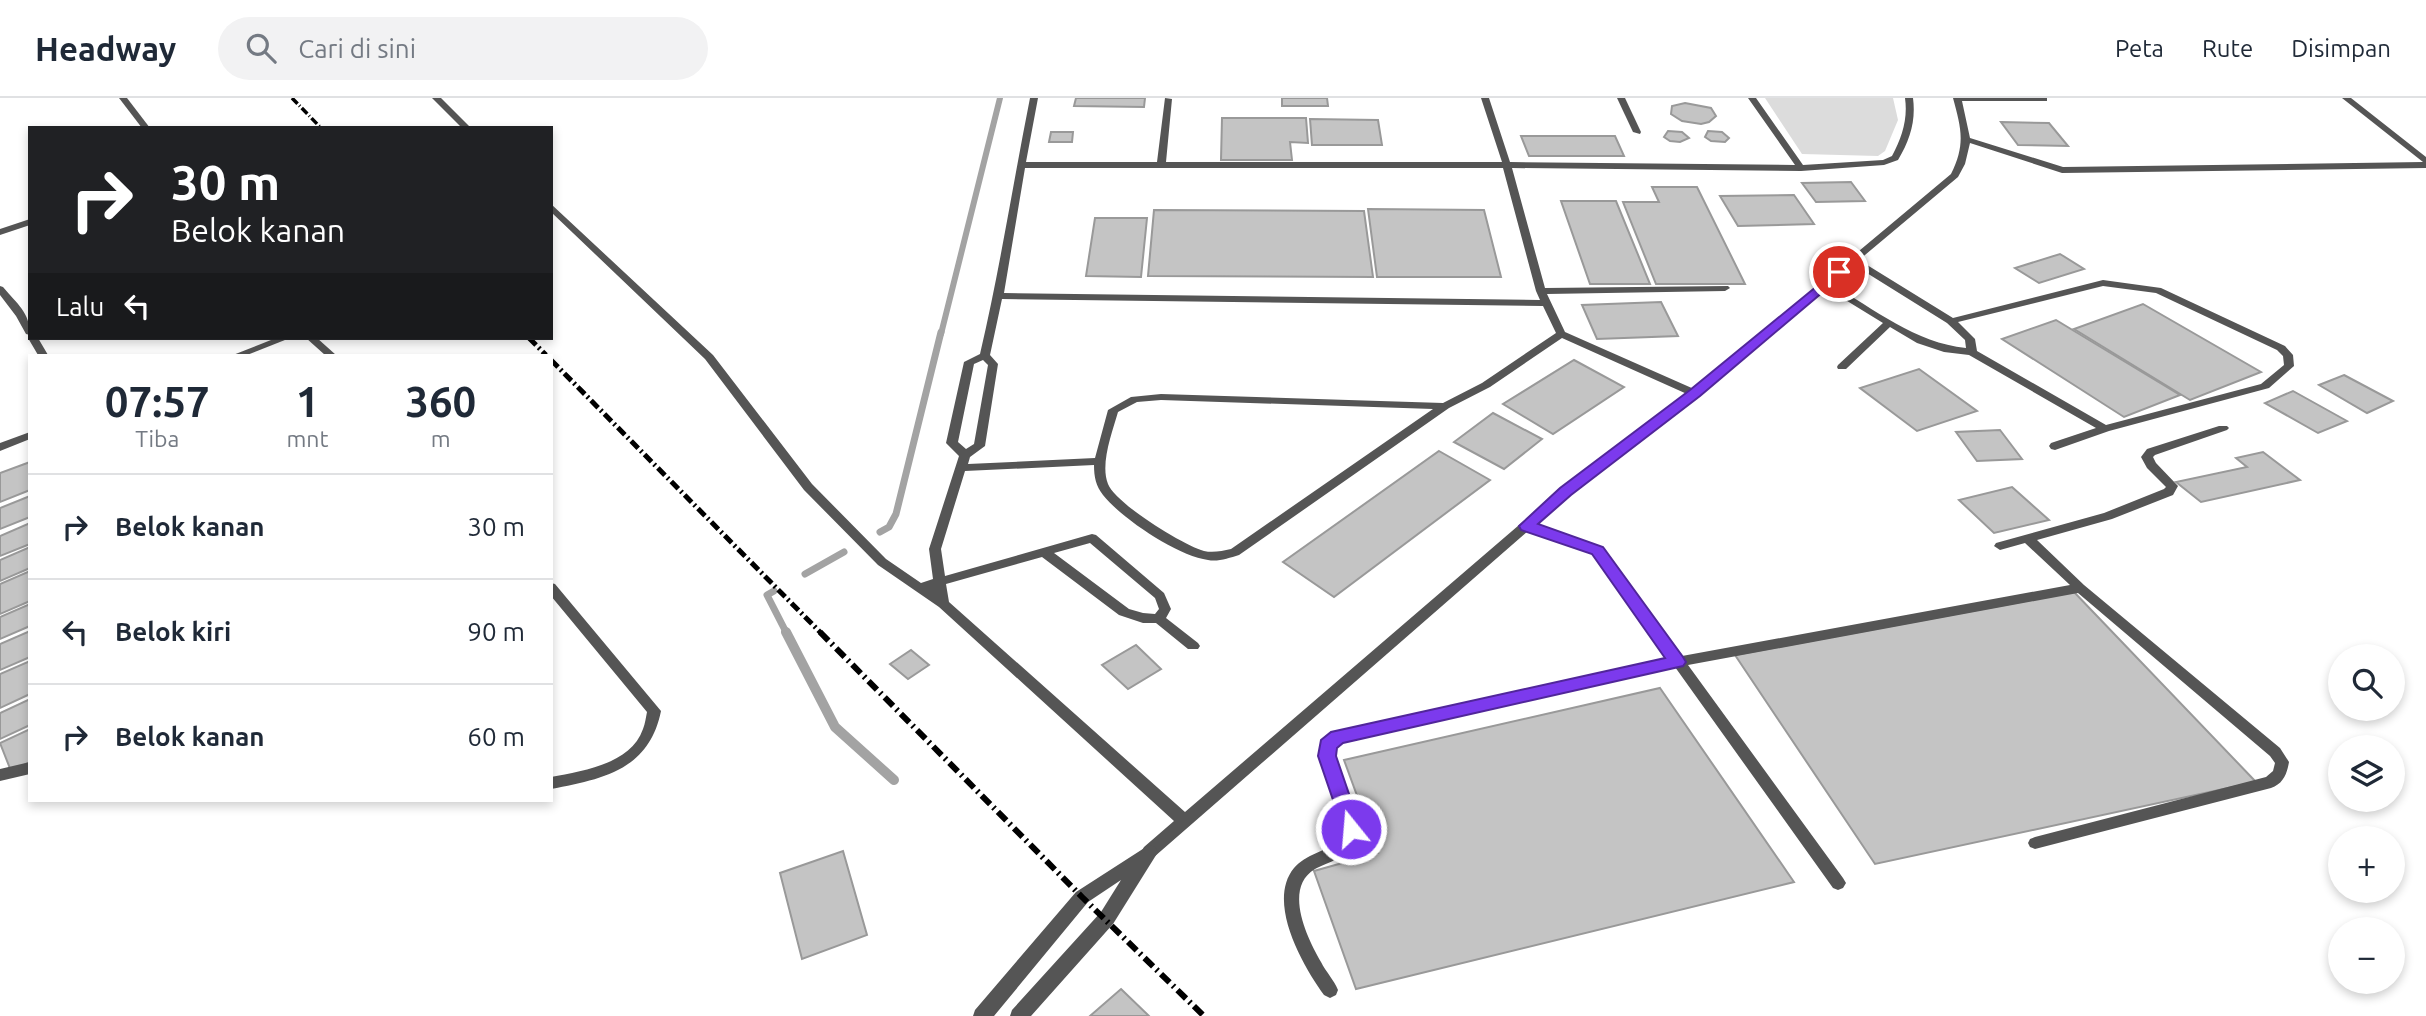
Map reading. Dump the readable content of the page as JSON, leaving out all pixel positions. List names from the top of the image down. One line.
{"page":{"header":"Headway","search":"Cari di sini","nav":["Peta","Rute","Disimpan"],"turn":["30 m","Belok kanan"],"then":"Lalu","eta":["07:57","Tiba","1","mnt","360","m"],"list":[{"name":"Belok kanan","value":"30 m"},{"name":"Belok kiri","value":"90 m"},{"name":"Belok kanan","value":"60 m"}],"map_buttons":["+","−"]}}
